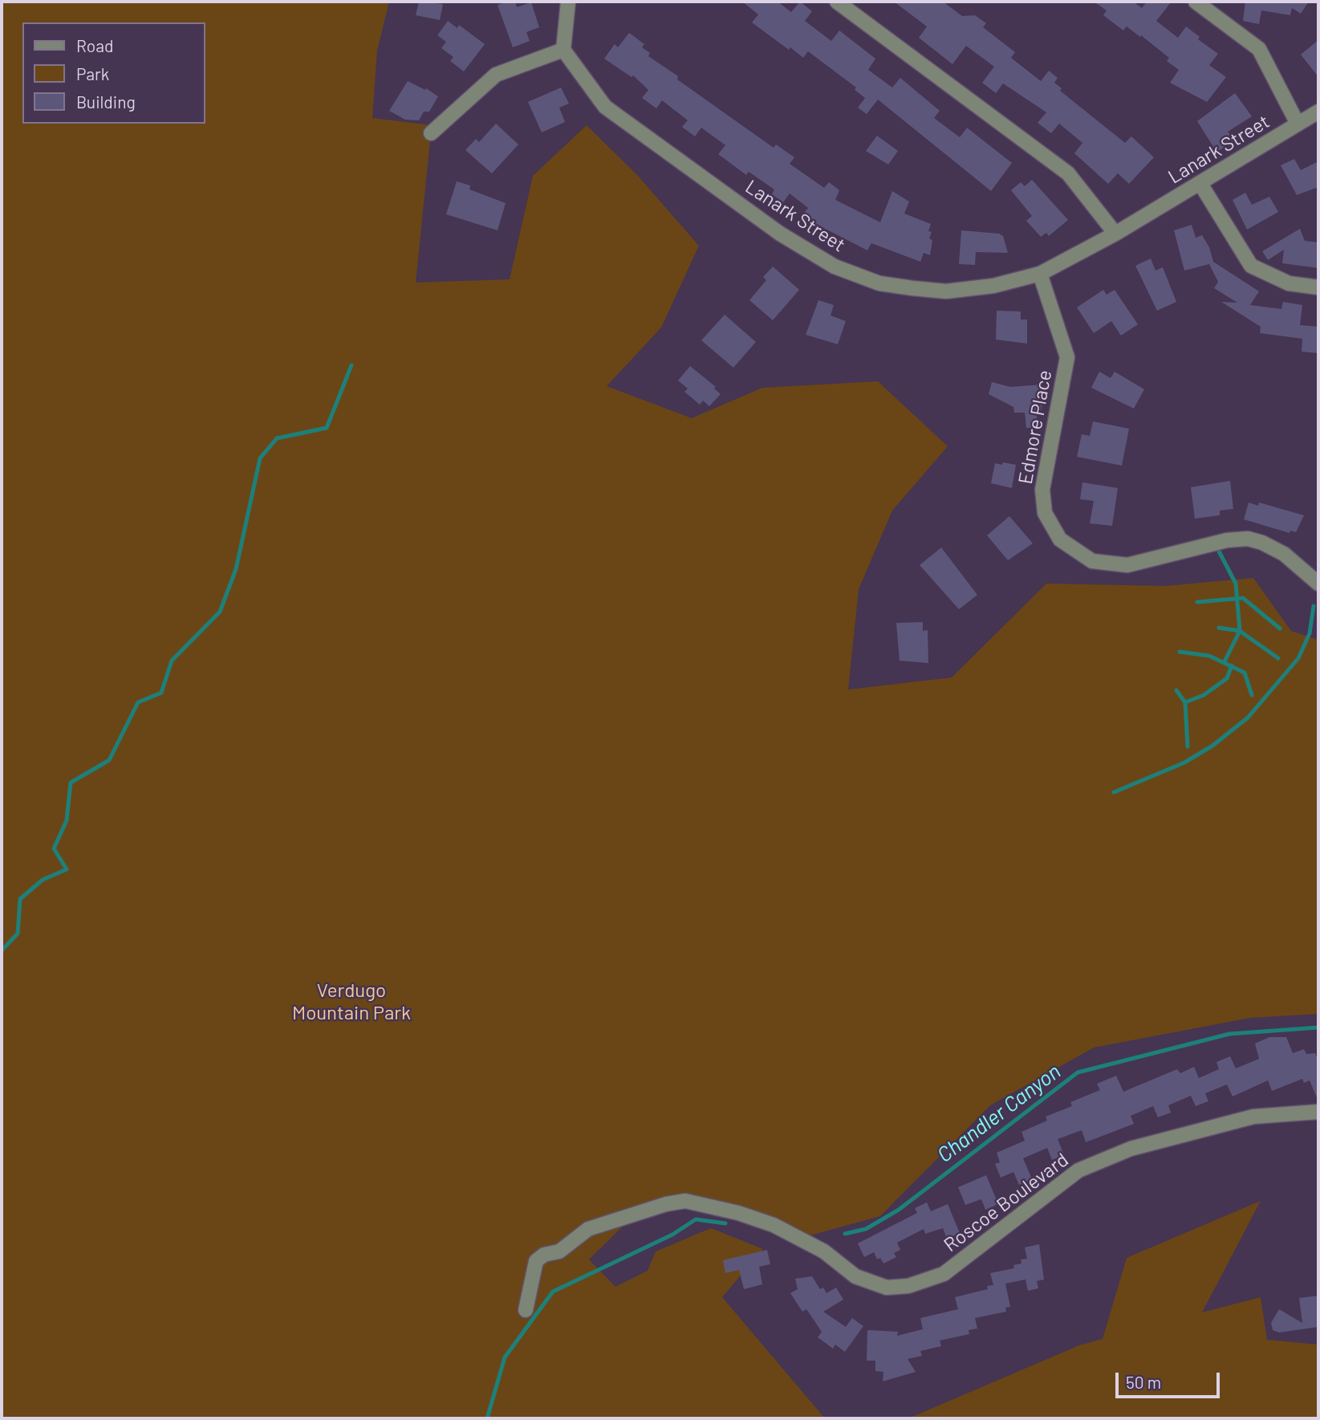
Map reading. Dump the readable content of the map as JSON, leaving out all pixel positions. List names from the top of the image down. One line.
{"streets":{"street":["Lanark Street","Edmore Place","Roscoe Boulevard"]},"crossings":[["Lanark Street","Edmore Place"]],"water":["Chandler Canyon"],"parks":["Verdugo Mountain Park"],"legend":["Road","Park","Building"],"scale_bar":"50 m"}
